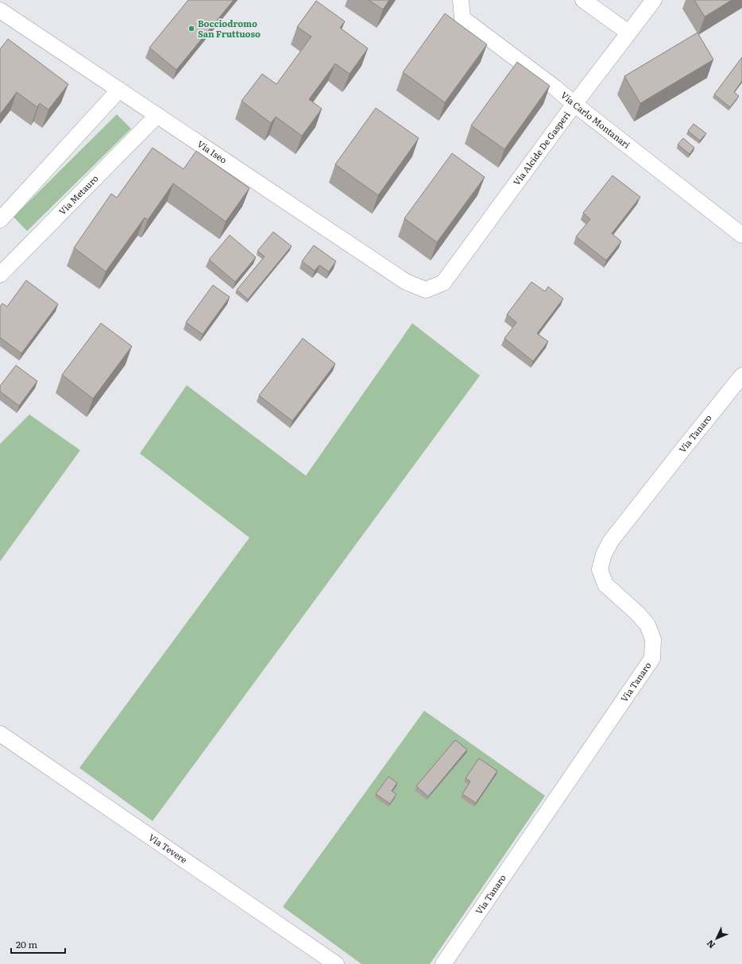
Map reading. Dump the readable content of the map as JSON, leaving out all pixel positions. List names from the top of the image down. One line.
{"streets":{"street":["Via Carlo Montanari","Via Alcide De Gasperi","Via Iseo","Via Metauro","Via Tanaro","Via Tevere"]},"crossings":[["Via Carlo Montanari","Via Alcide De Gasperi"],["Via Alcide De Gasperi","Via Iseo"],["Via Iseo","Via Metauro"]],"places":["Bocciodromo San Fruttuoso"],"scale_bar":"20 m","north":"bottom left"}
